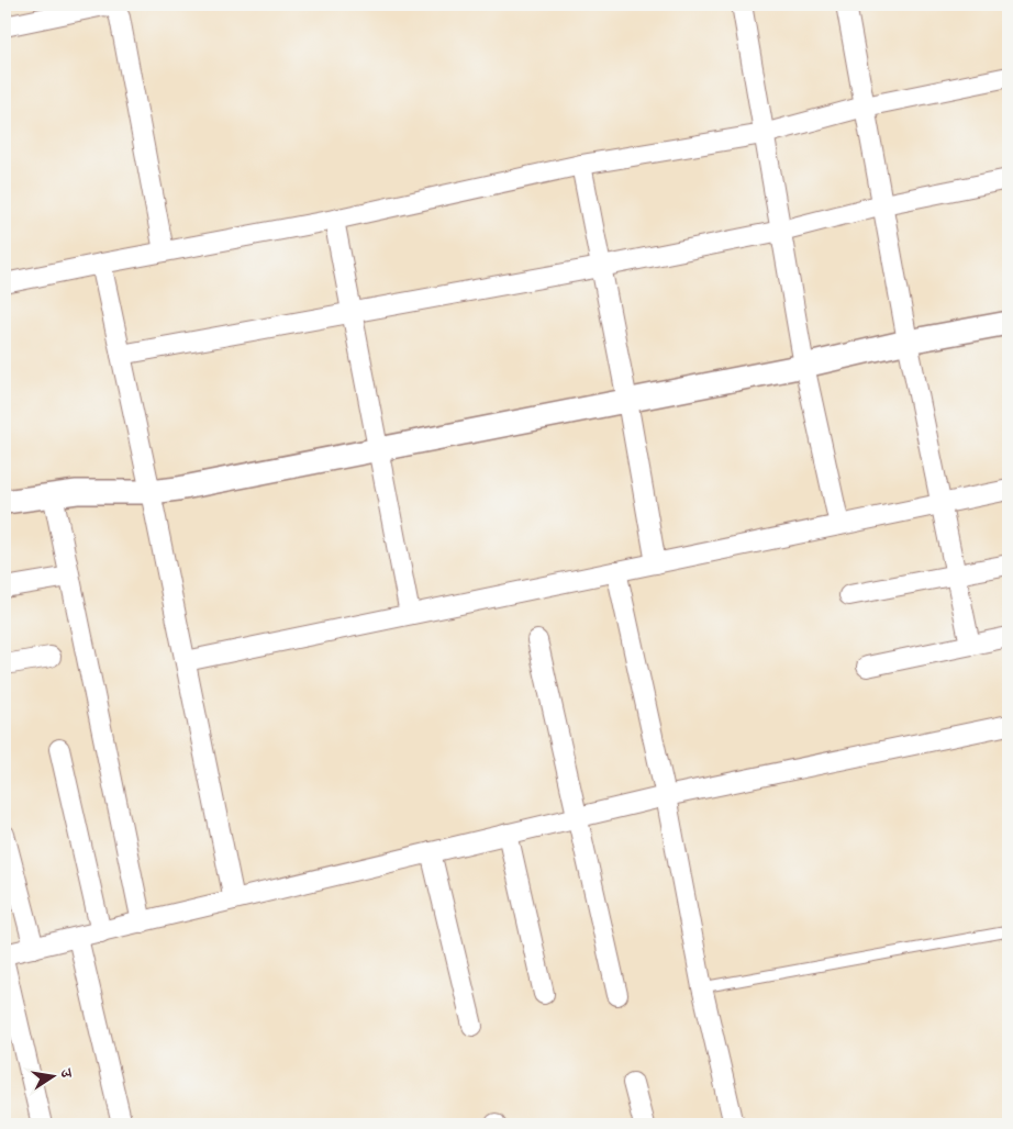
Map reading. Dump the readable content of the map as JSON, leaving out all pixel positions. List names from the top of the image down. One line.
{"north":"right"}
